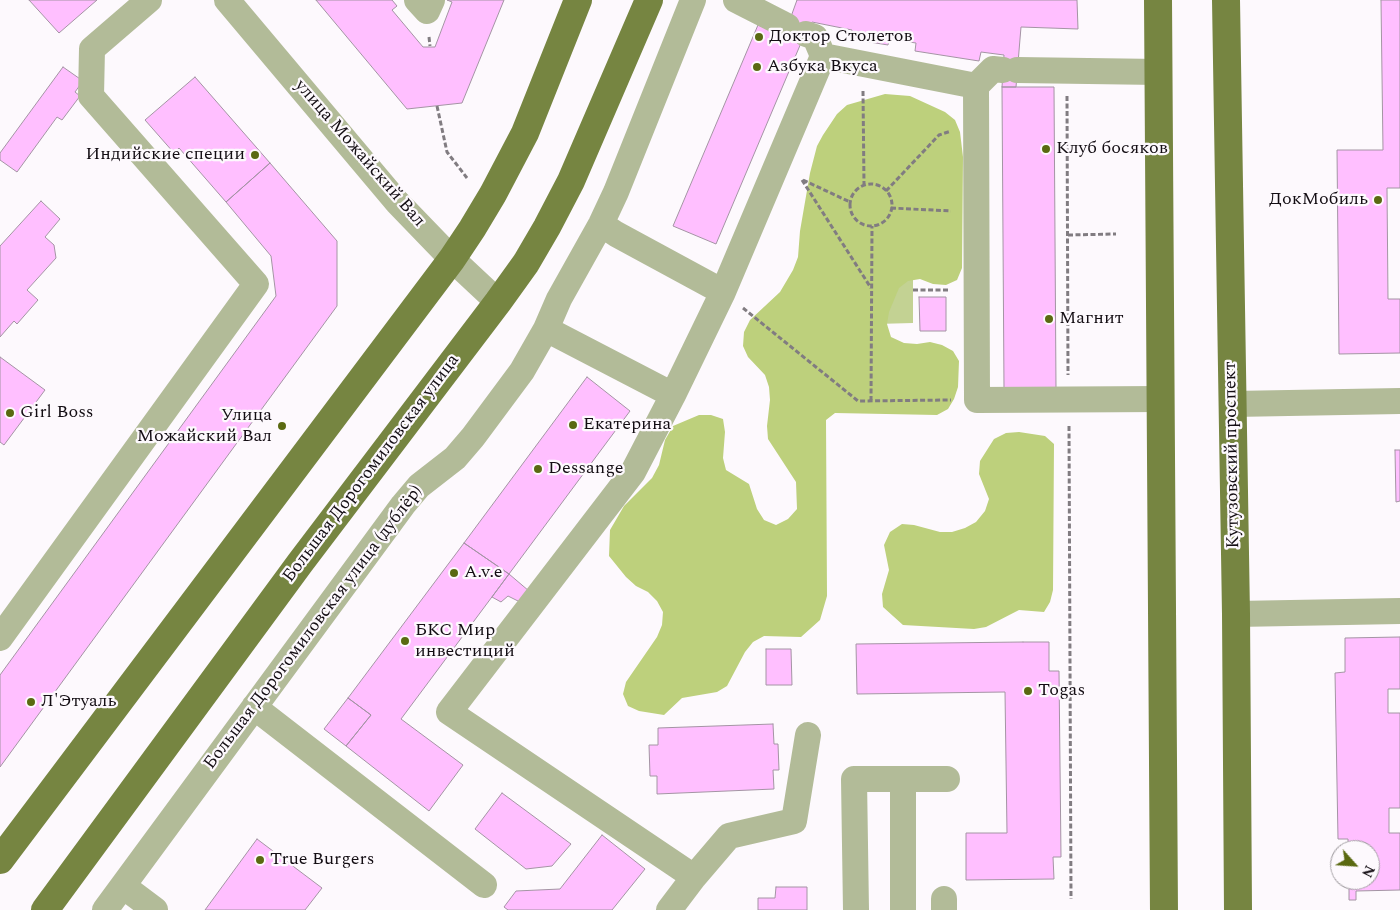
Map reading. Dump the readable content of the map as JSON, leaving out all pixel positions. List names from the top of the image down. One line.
{"streets":{"main road":["Кутузовский проспект","Большая Дорогомиловская улица"],"street":["улица Можайский Вал","Большая Дорогомиловская улица (дублёр)"]},"crossings":[["улица Можайский Вал","Большая Дорогомиловская улица"]],"places":["Доктор Столетов","Азбука Вкуса","Клуб босяков","Индийские специи","ДокМобиль","Магнит","Girl Boss","Екатерина","Улица Можайский Вал","Dessange","A.v.e","БКС Мир инвестиций","Togas","Л'Этуаль","True Burgers"],"north":"bottom right"}
